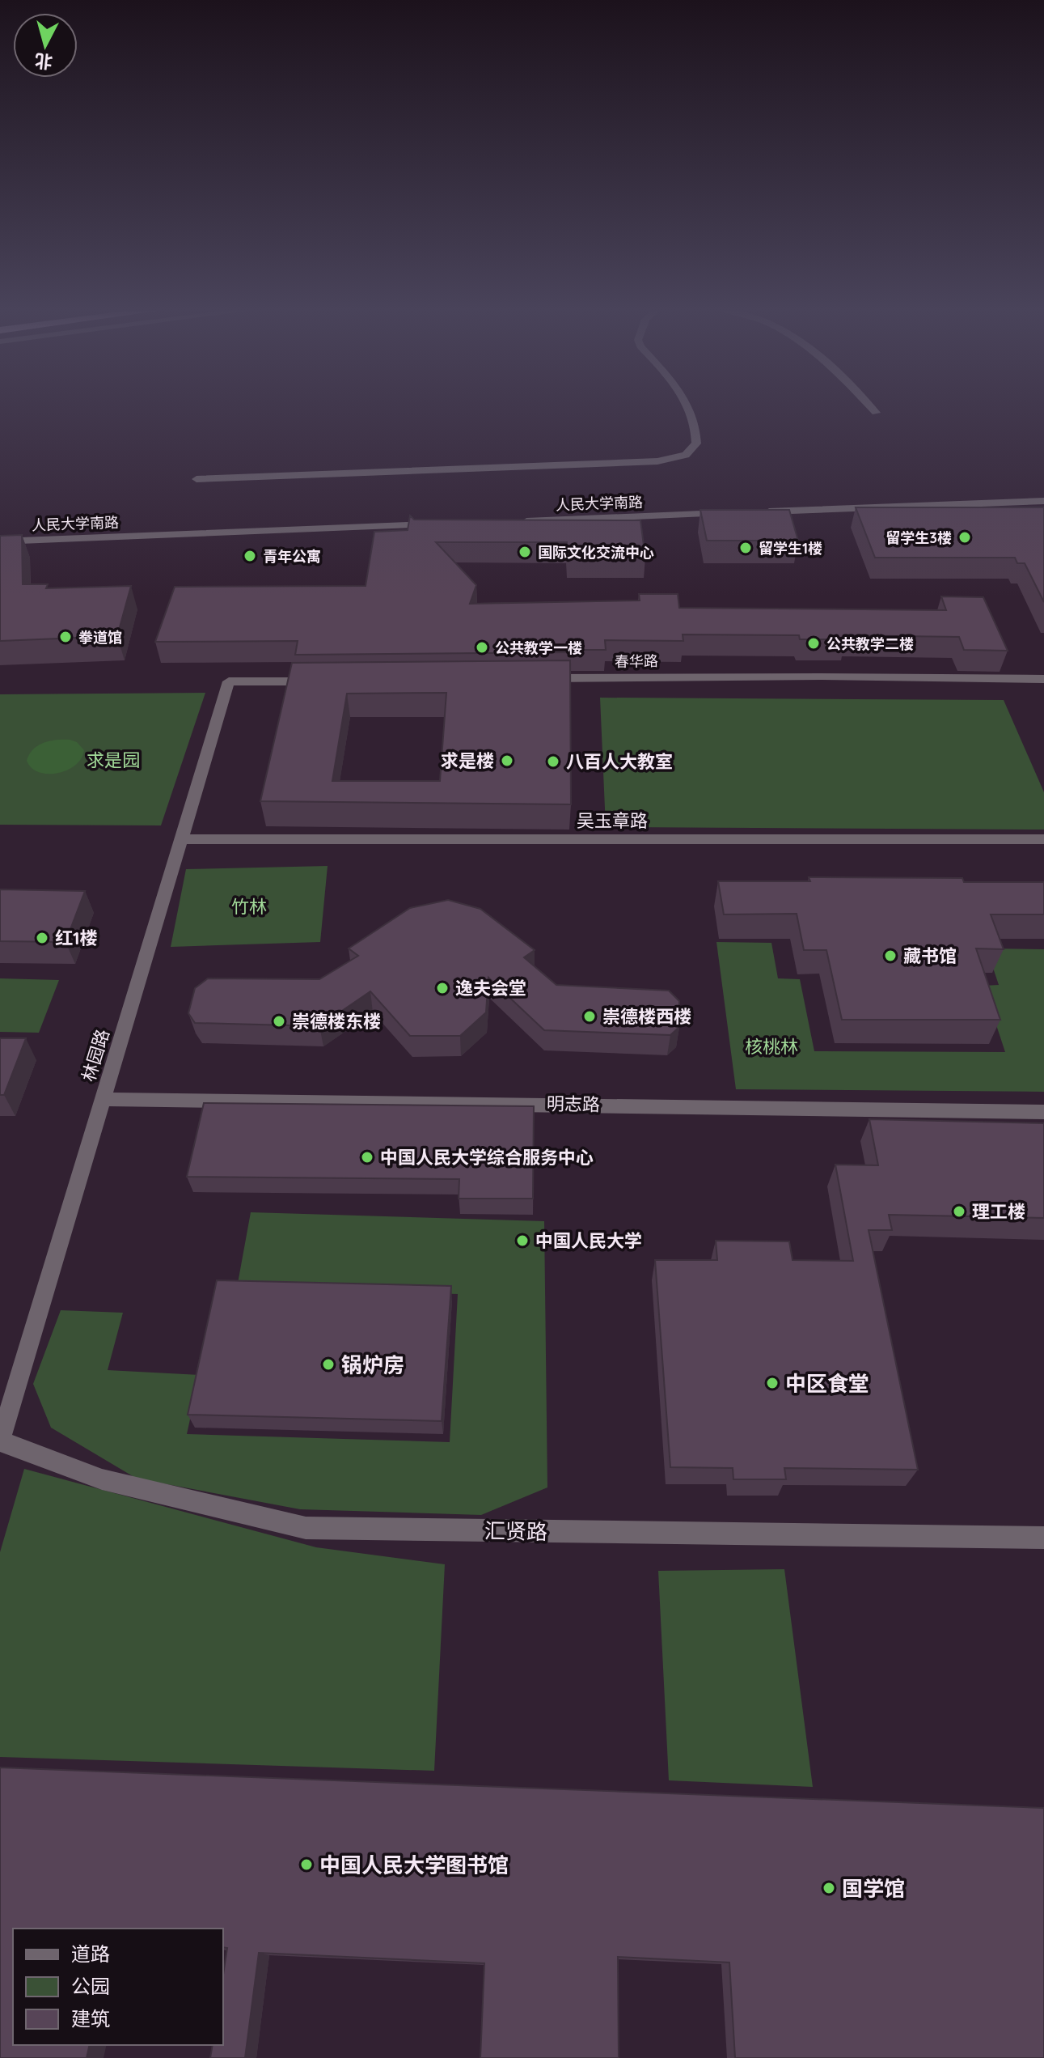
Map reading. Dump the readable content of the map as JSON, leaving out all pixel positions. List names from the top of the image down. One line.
{"streets":{"street":["人民大学南路","春华路","吴玉章路","林园路","明志路","汇贤路"]},"crossings":[["吴玉章路","林园路"],["林园路","明志路"],["林园路","汇贤路"]],"parks":["求是园","竹林","核桃林"],"places":["留学生3楼","留学生1楼","国际文化交流中心","青年公寓","拳道馆","公共教学二楼","公共教学一楼","求是楼","八百人大教室","红1楼","藏书馆","逸夫会堂","崇德楼西楼","崇德楼东楼","中国人民大学综合服务中心","理工楼","中国人民大学","锅炉房","中区食堂","中国人民大学图书馆","国学馆"],"legend":["道路","公园","建筑"],"north":"bottom"}
